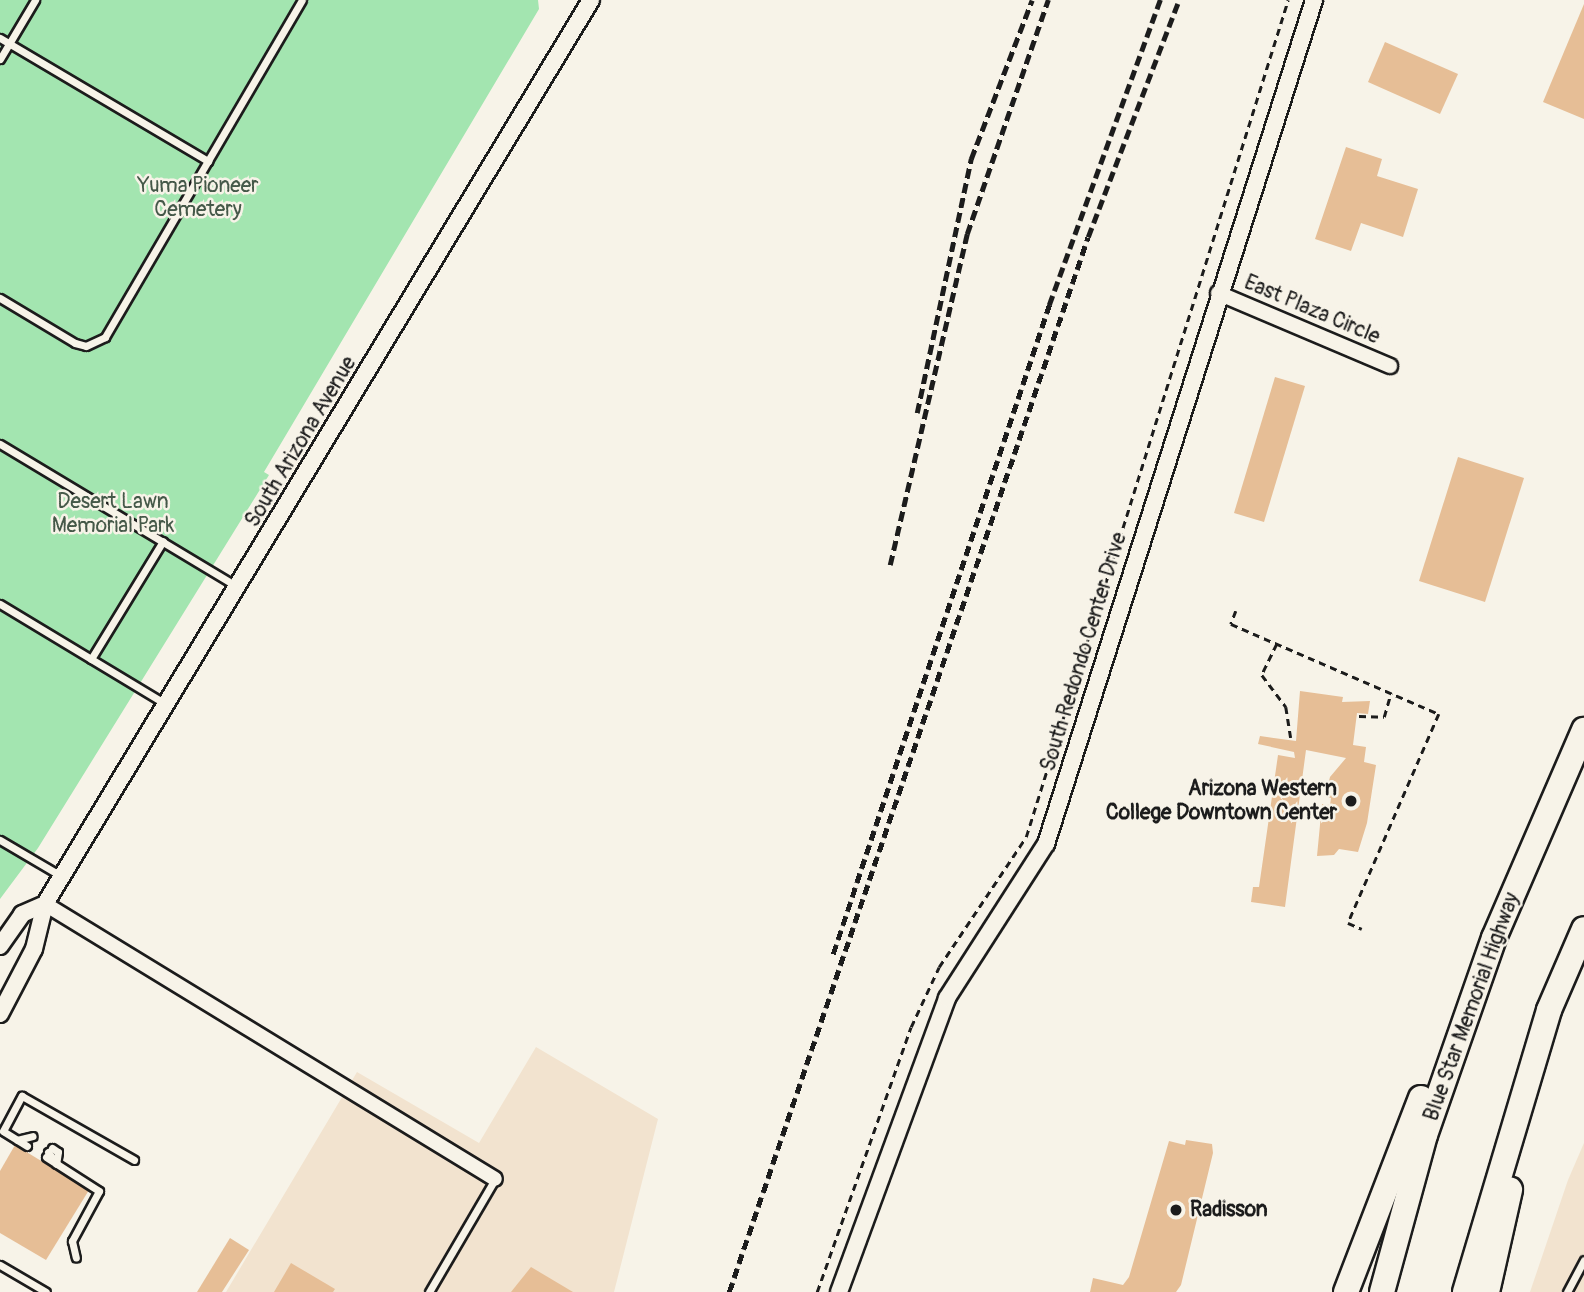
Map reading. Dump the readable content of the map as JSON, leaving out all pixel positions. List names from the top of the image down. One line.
{"streets":{"highway":["Blue Star Memorial Highway"],"street":["East Plaza Circle","South Arizona Avenue","South Redondo Center Drive"]},"crossings":[["East Plaza Circle","South Redondo Center Drive"]],"parks":["Yuma Pioneer Cemetery","Desert Lawn Memorial Park"],"places":["Arizona Western College Downtown Center","Radisson"]}
